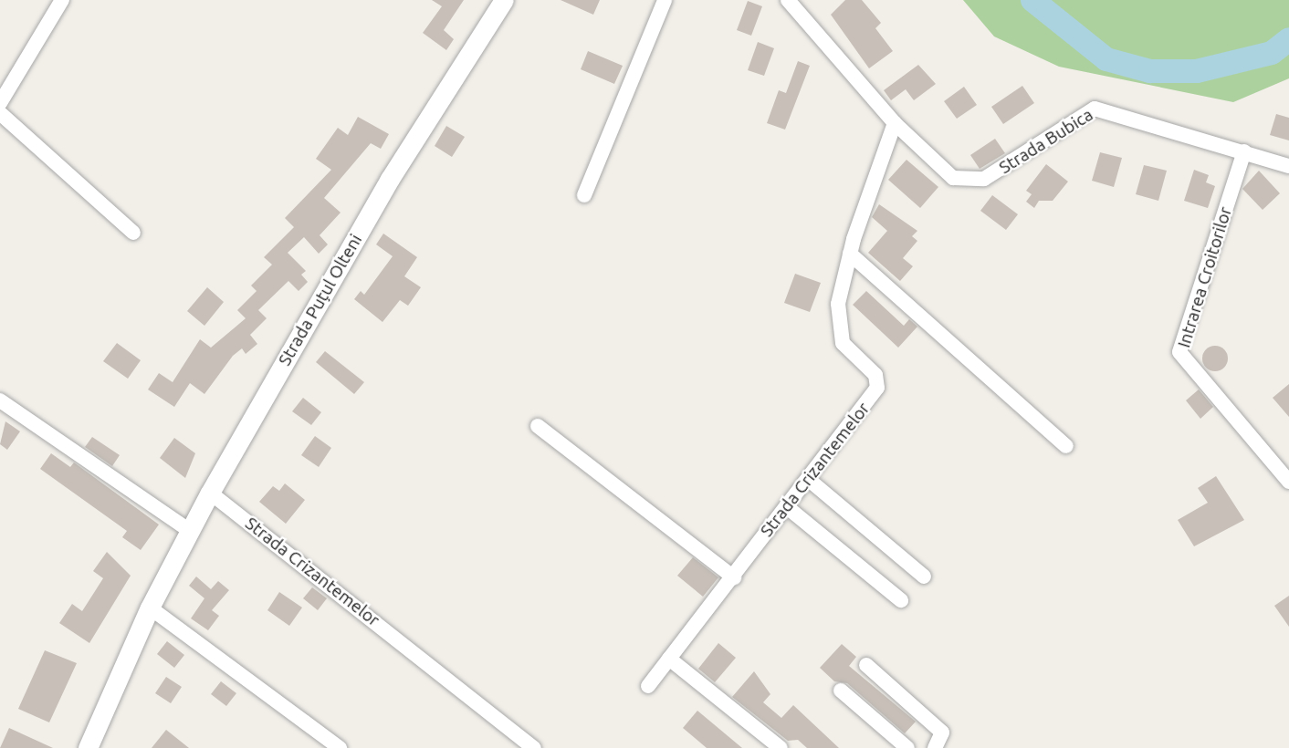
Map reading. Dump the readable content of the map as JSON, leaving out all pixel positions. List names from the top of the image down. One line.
{"streets":{"street":["Strada Bubica","Intrarea Croitorilor","Strada Puțul Olteni","Strada Crizantemelor"]},"crossings":[["Strada Bubica","Intrarea Croitorilor"],["Strada Bubica","Strada Crizantemelor"],["Strada Puțul Olteni","Strada Crizantemelor"]]}
